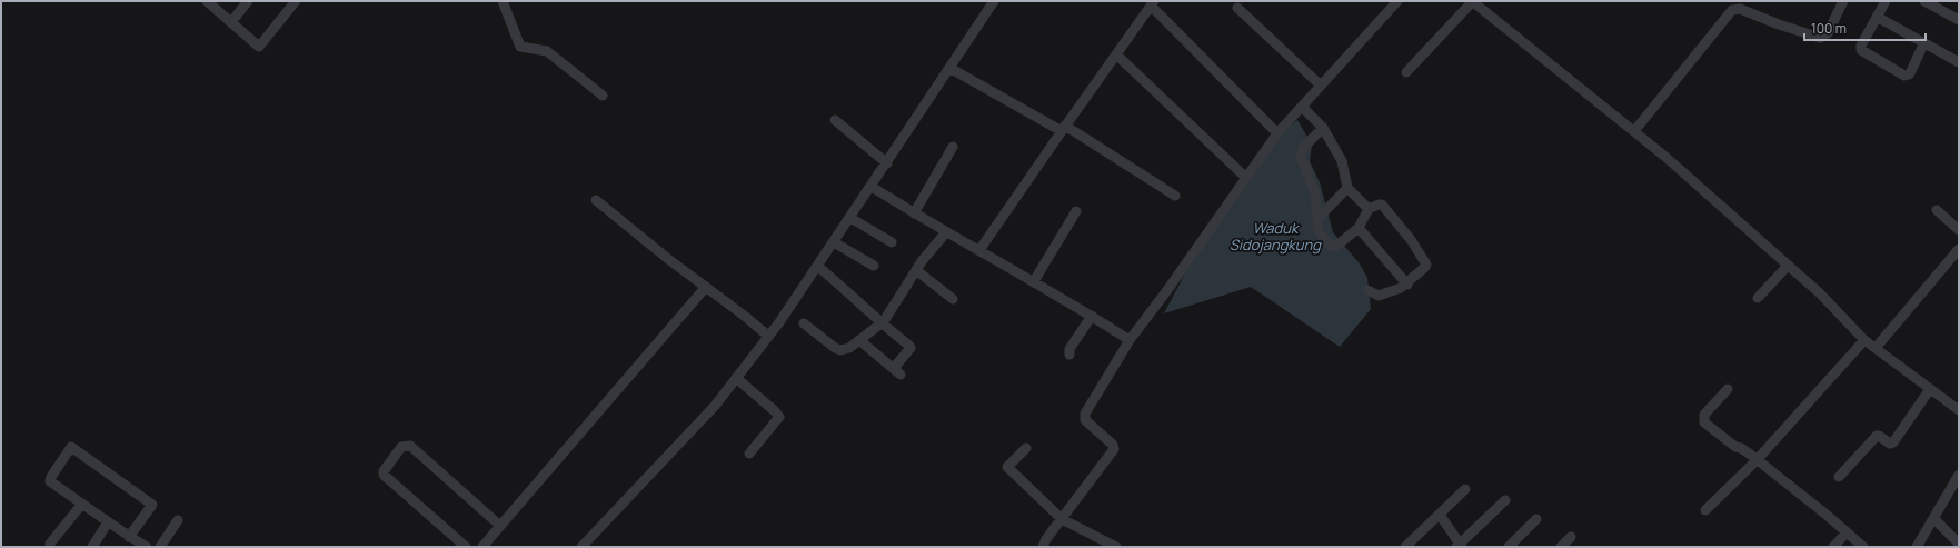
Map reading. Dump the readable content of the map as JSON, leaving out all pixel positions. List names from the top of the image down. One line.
{"water":["Waduk Sidojangkung"],"scale_bar":"100 m"}
